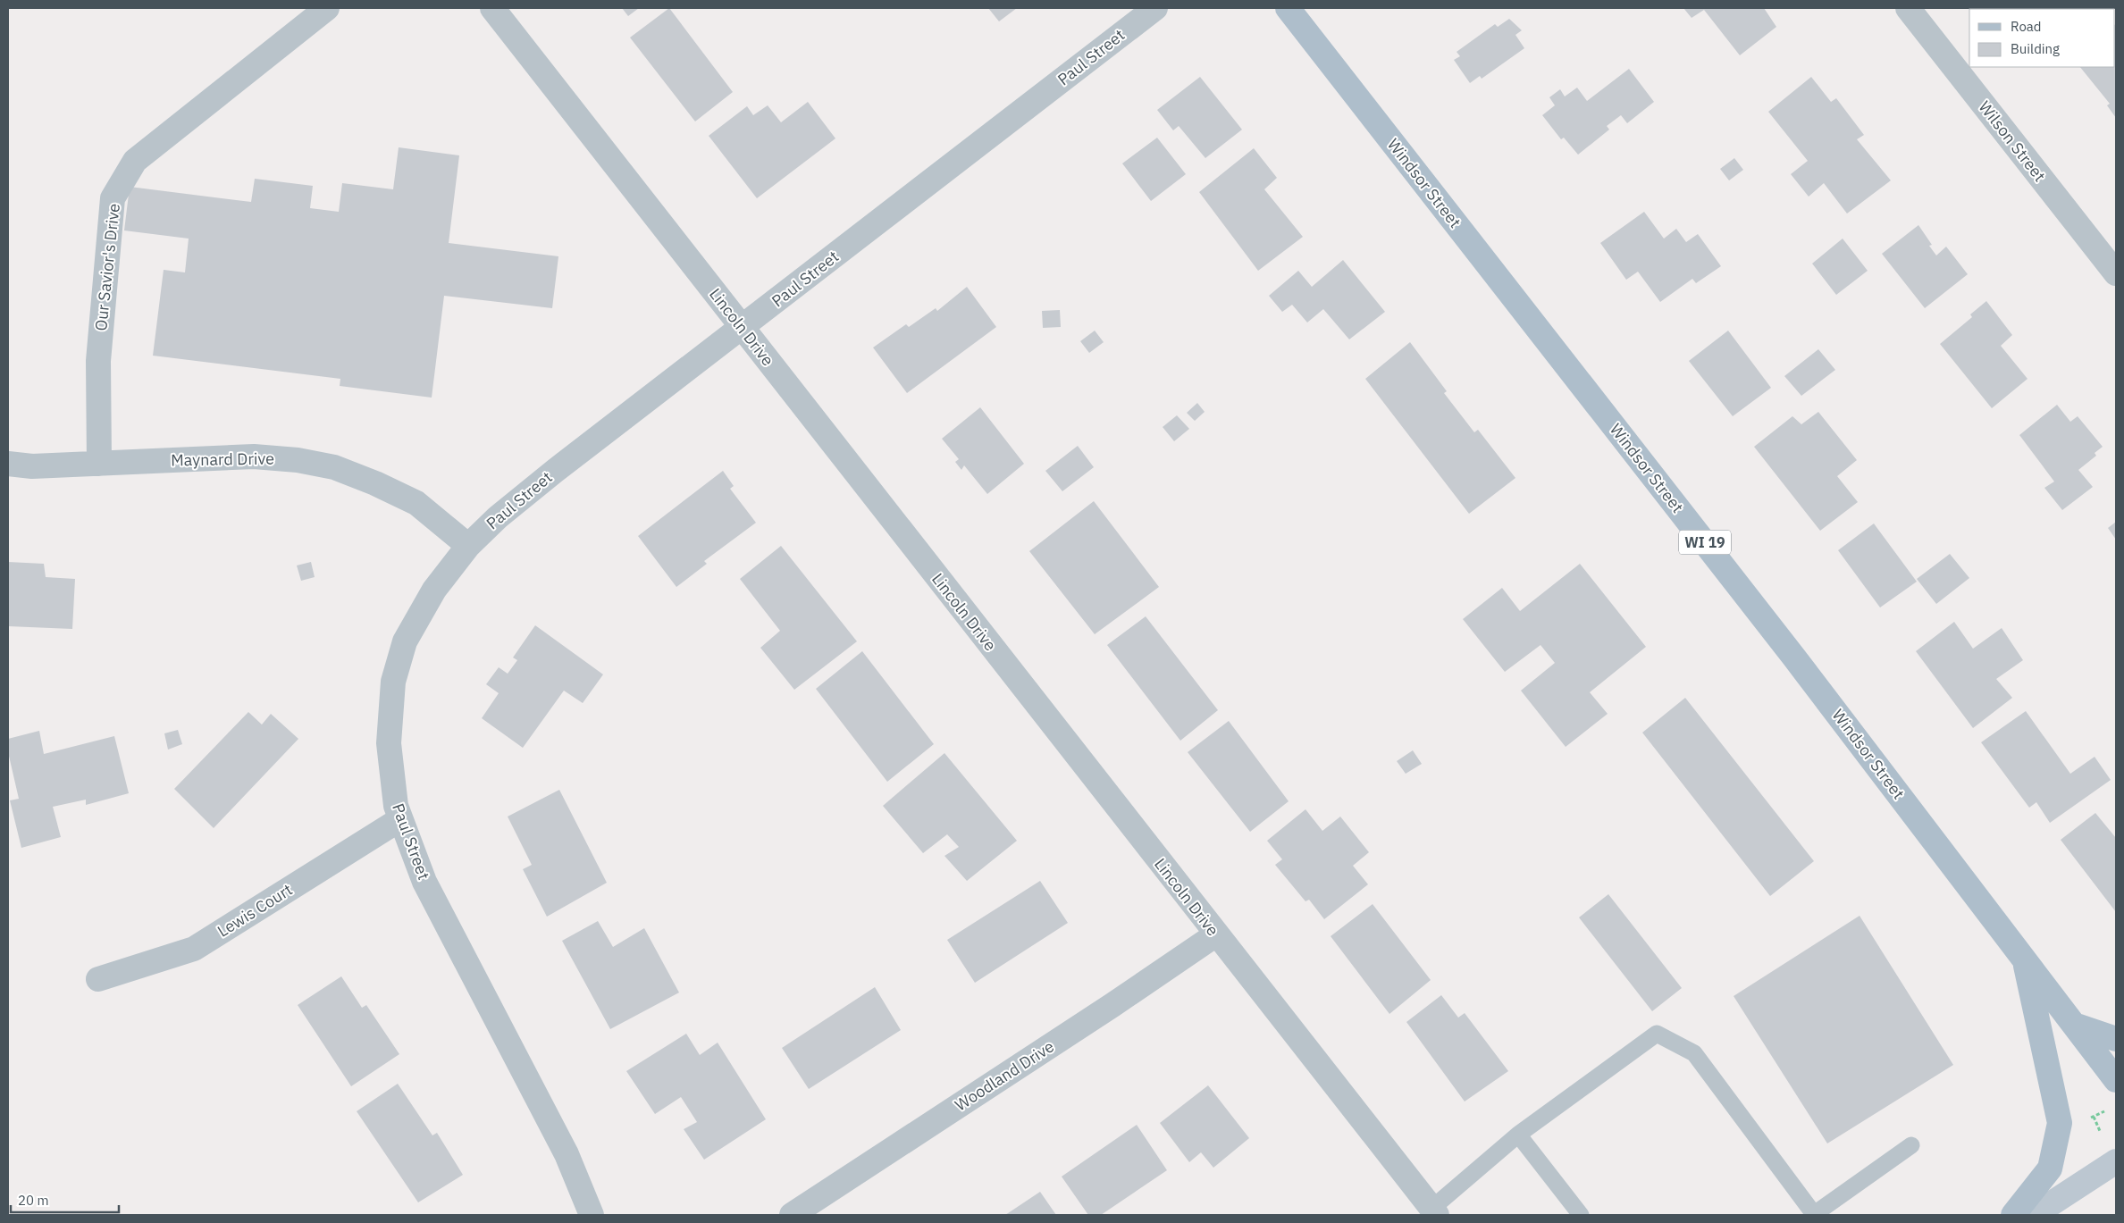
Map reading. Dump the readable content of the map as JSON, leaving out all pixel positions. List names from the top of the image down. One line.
{"streets":{"main road":["Windsor Street","WI 19"],"street":["Paul Street","Wilson Street","Our Savior's Drive","Lincoln Drive","Maynard Drive","Lewis Court","Woodland Drive"]},"crossings":[["Paul Street","Lincoln Drive"],["Paul Street","Maynard Drive"],["Paul Street","Lewis Court"],["Our Savior's Drive","Maynard Drive"],["Lincoln Drive","Woodland Drive"]],"legend":["Road","Building"],"scale_bar":"20 m"}
